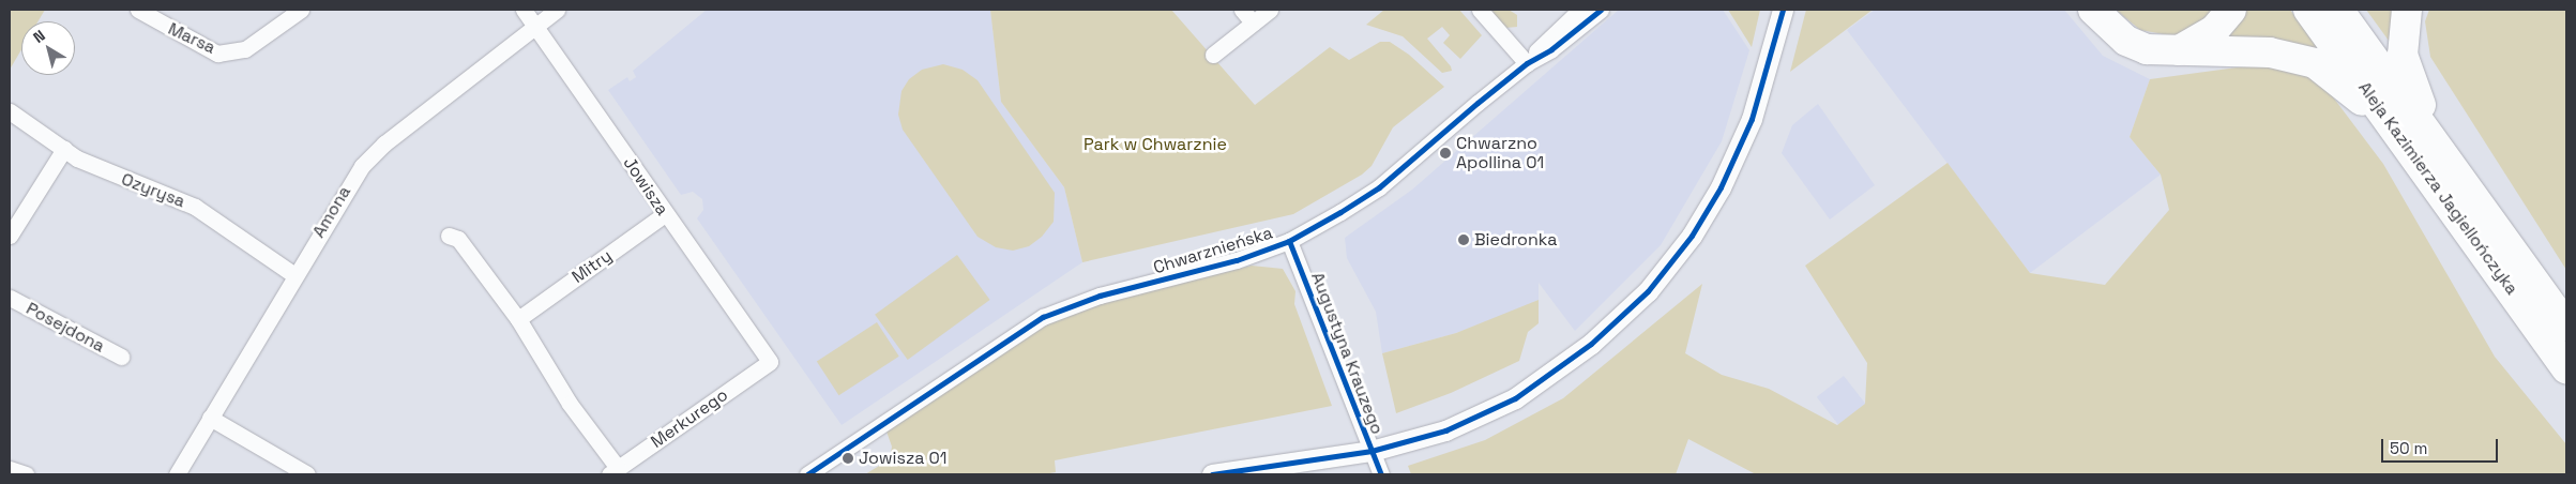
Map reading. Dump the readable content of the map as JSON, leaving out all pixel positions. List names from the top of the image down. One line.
{"streets":{"highway":["Aleja Kazimierza Jagiellończyka"],"street":["Marsa","Jowisza","Ozyrysa","Amona","Chwarznieńska","Mitry","Posejdona","Augustyna Krauzego","Merkurego"]},"crossings":[["Jowisza","Amona"],["Jowisza","Mitry"],["Jowisza","Merkurego"],["Ozyrysa","Amona"],["Chwarznieńska","Augustyna Krauzego"]],"parks":["Park w Chwarznie"],"places":["Chwarzno Apollina 01","Biedronka","Jowisza 01"],"scale_bar":"50 m","north":"top left"}
